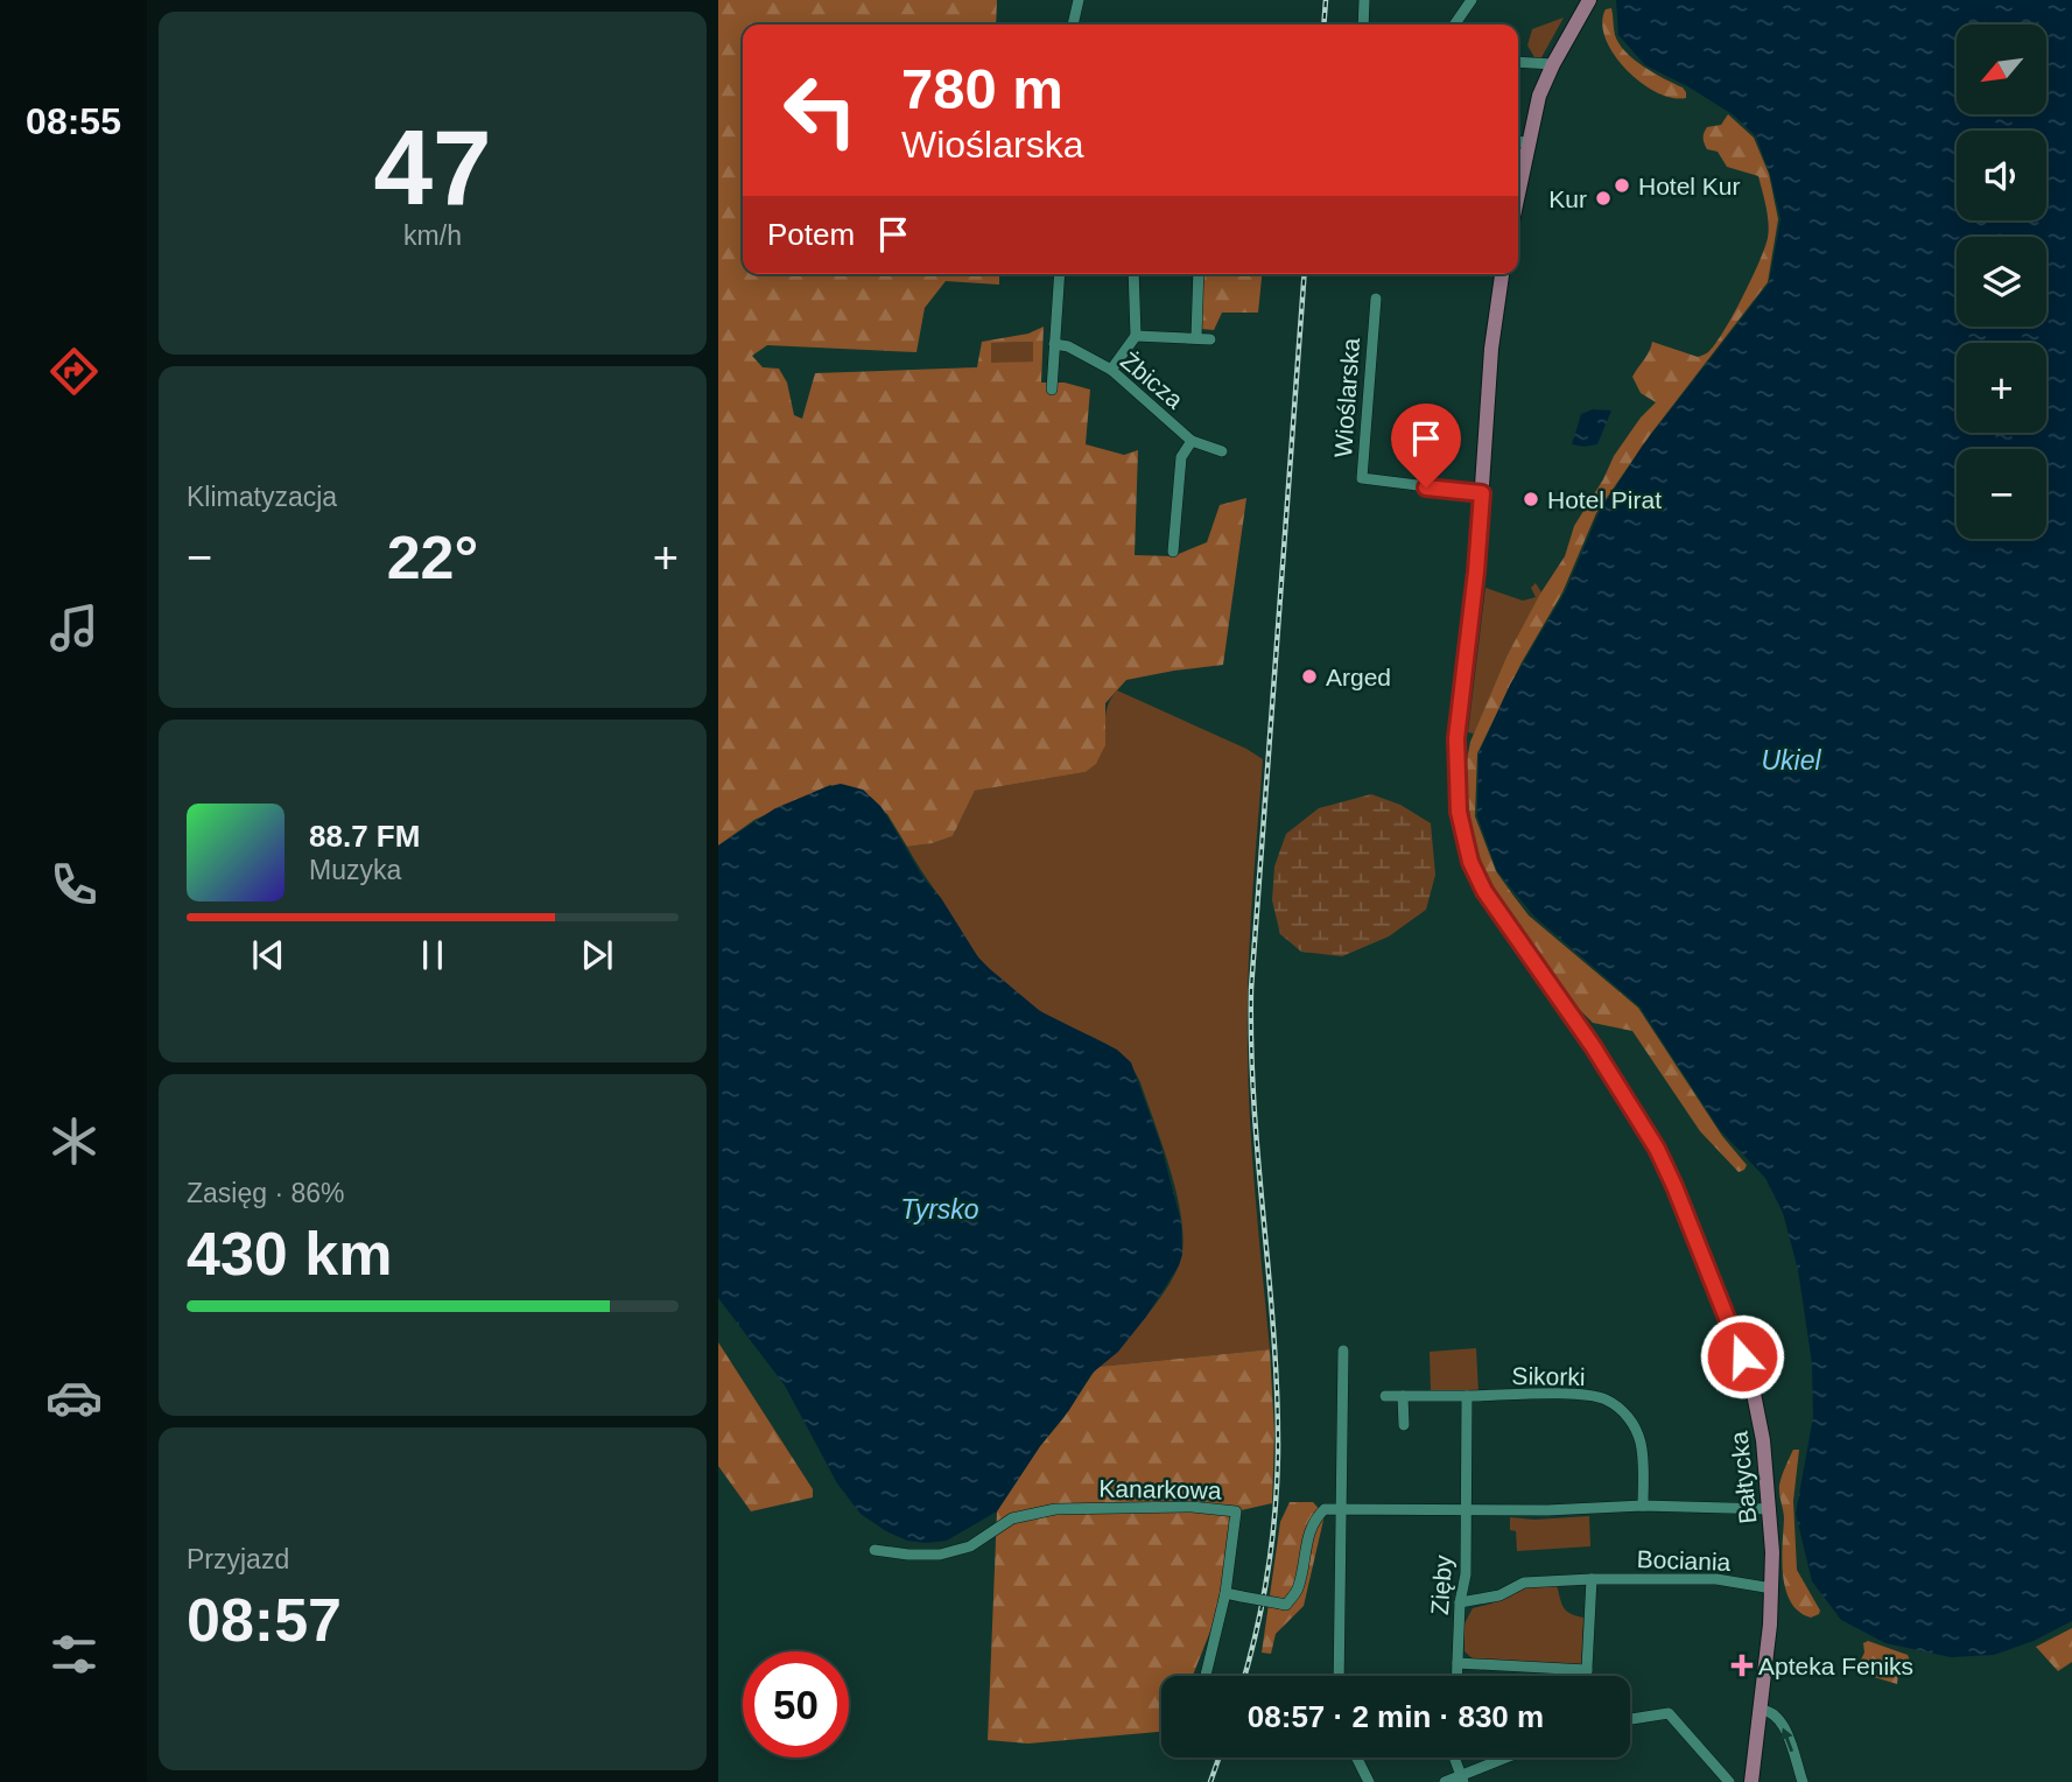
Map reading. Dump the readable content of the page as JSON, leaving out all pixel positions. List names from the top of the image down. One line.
{"streets":{"main road":["Bałtycka"],"street":["Żbicza","Wioślarska","Sikorki","Kanarkowa","Bociania","Zięby"]},"crossings":[["Wioślarska","Bałtycka"],["Bałtycka","Bociania"],["Bociania","Zięby"]],"water":["Ukiel","Tyrsko"],"places":{"other":["Hotel Kur","Kur","Hotel Pirat","Arged"],"health":["Apteka Feniks"]},"north":"bottom left","page":{"tabs":"08:55","tile":[["47","km/h"],"Klimatyzacja",["Zasięg · 86%","430 km"],["Przyjazd","08:57"]],"map_buttons":["+","−"],"turn":["780 m","Wioślarska"],"then":"Potem","heat":["−","22°","+"],"song":["88.7 FM","Muzyka"],"limit":"50","trip":"08:57 · 2 min · 830 m"}}
